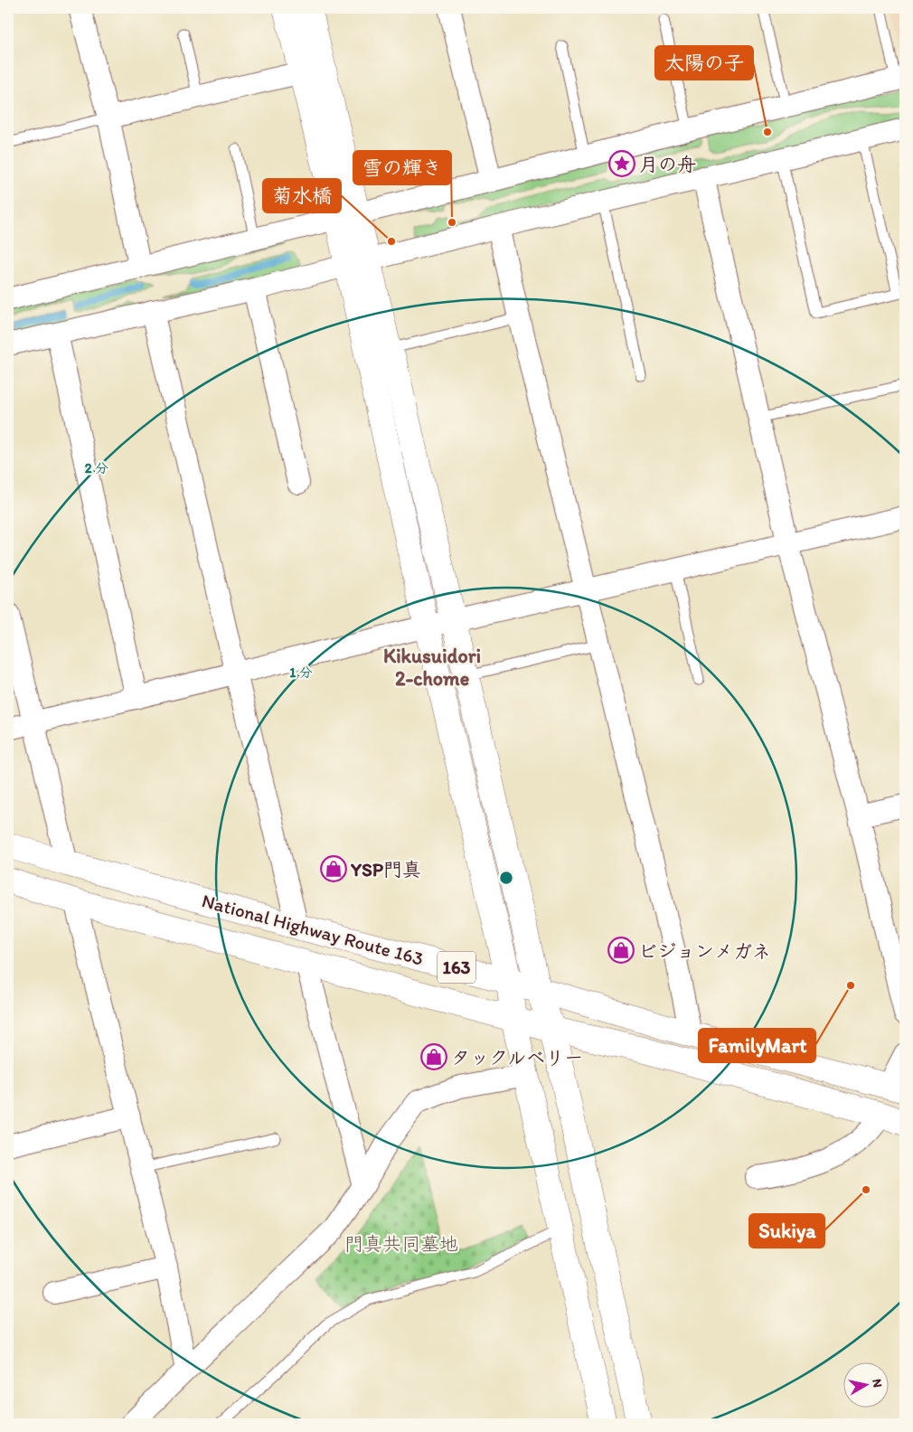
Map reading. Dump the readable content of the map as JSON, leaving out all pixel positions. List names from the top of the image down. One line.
{"streets":{"main road":["National Highway Route 163","163"]},"districts":["Kikusuidori 2-chome"],"parks":["門真共同墓地"],"places":{"other":["太陽の子","雪の輝き","菊水橋","FamilyMart","Sukiya"],"place":["月の舟"],"shop":["YSP門真","ビジョンメガネ","タックルベリー"]},"north":"right","rings":["2 分","1 分"]}
